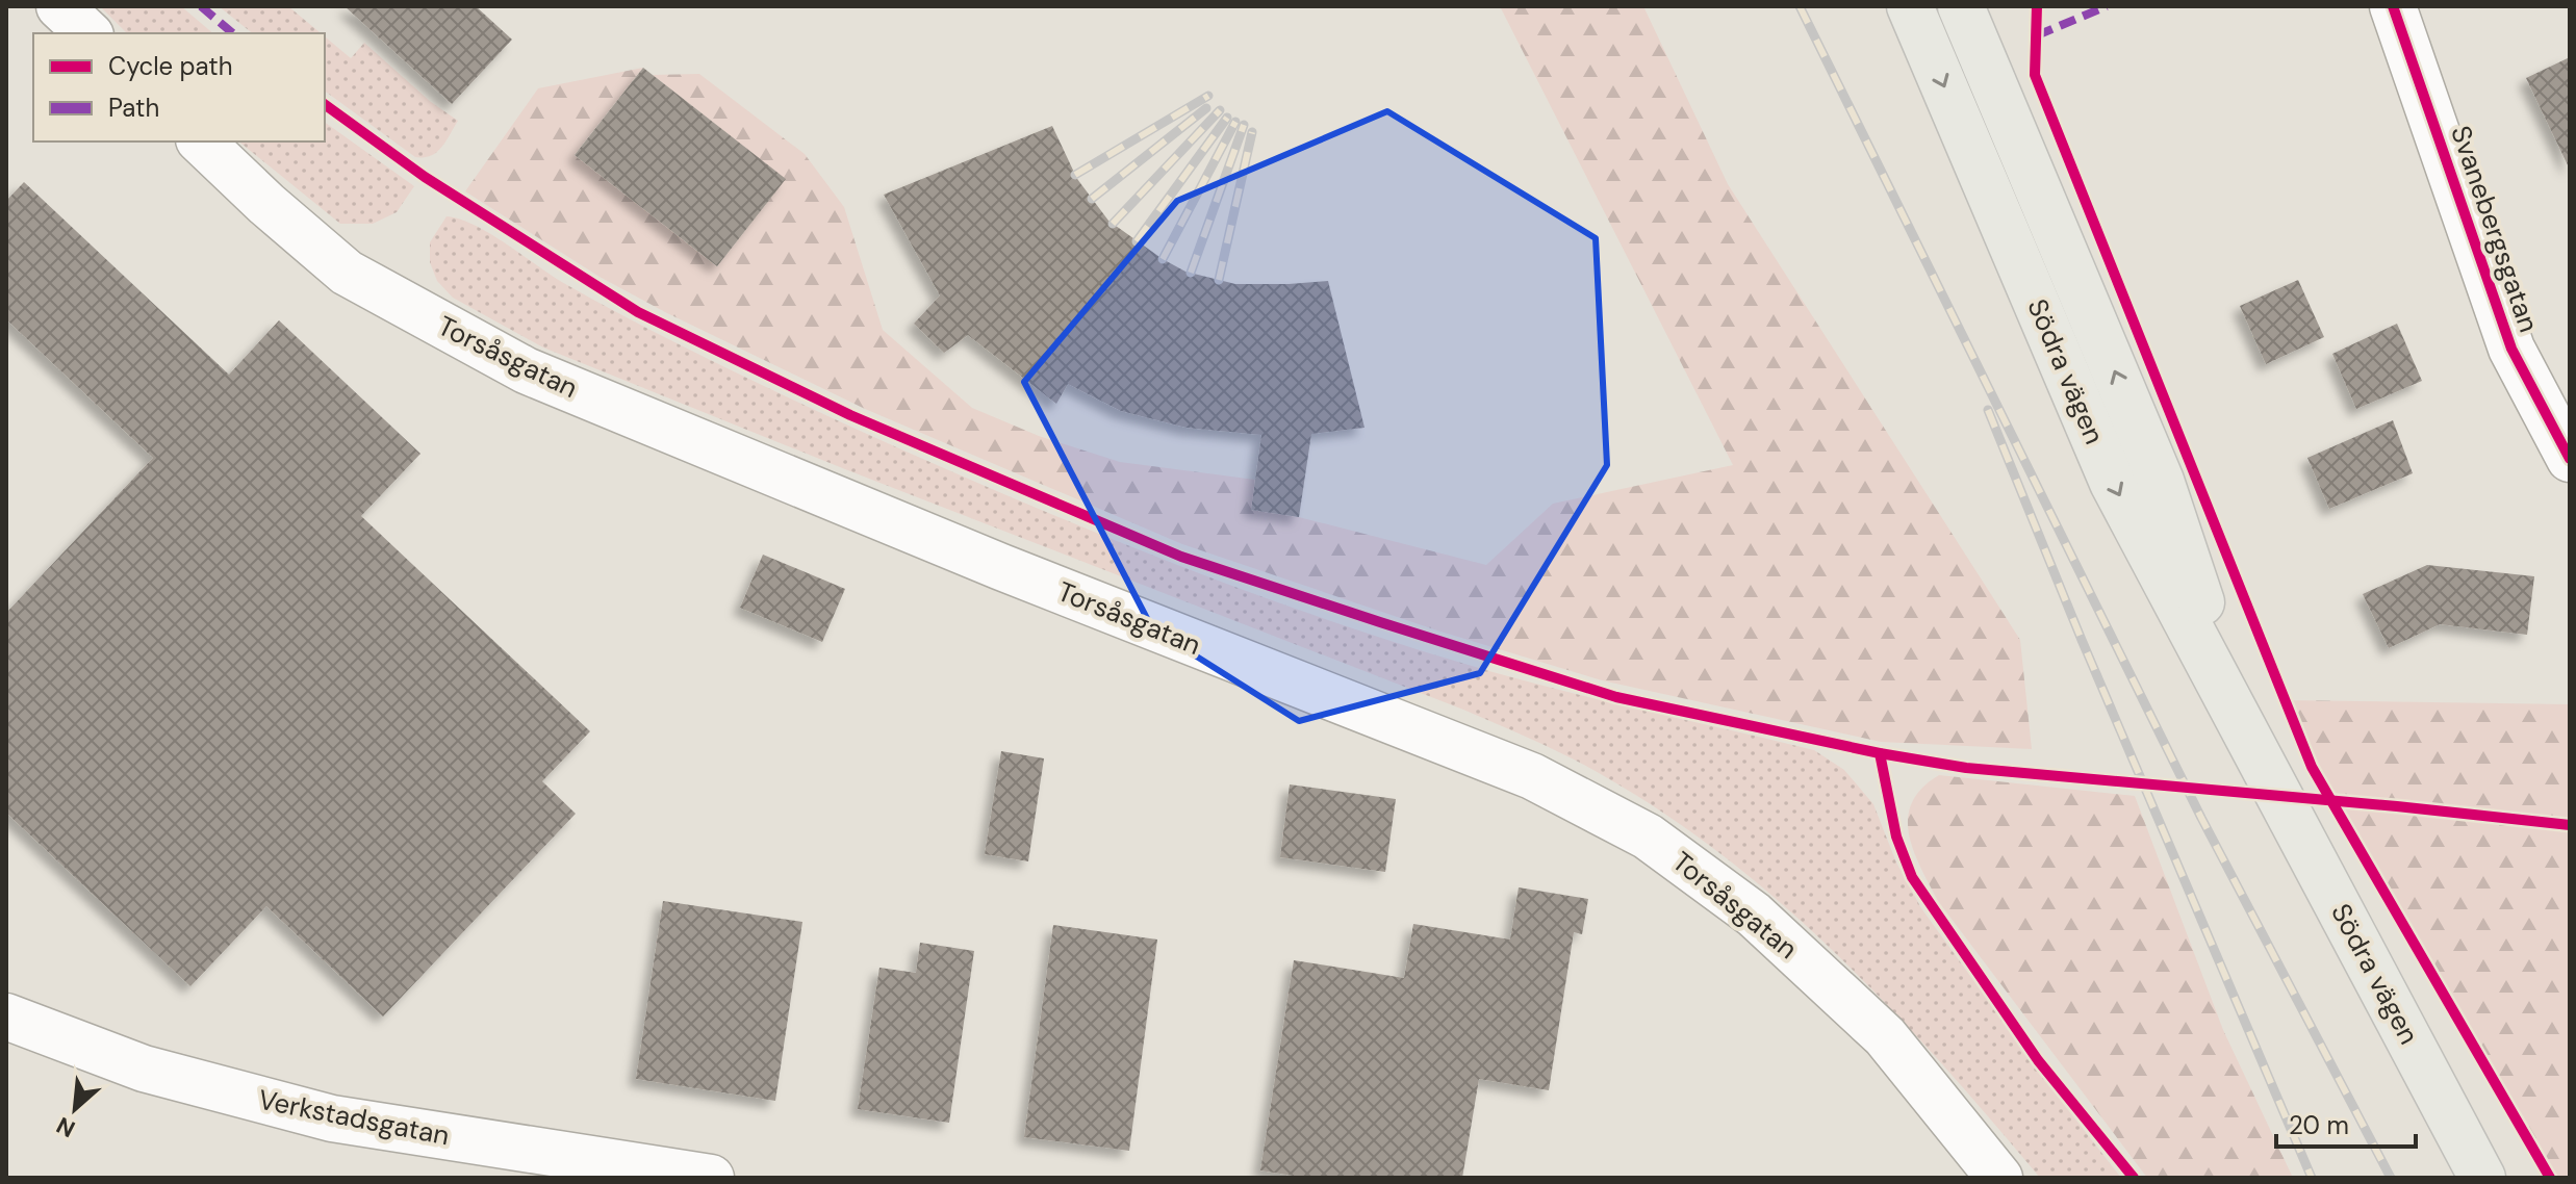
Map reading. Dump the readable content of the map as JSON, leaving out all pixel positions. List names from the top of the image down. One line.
{"streets":{"main road":["Södra vägen"],"street":["Svanebergsgatan","Torsåsgatan","Verkstadsgatan"]},"legend":["Cycle path","Path"],"scale_bar":"20 m","north":"bottom left"}
